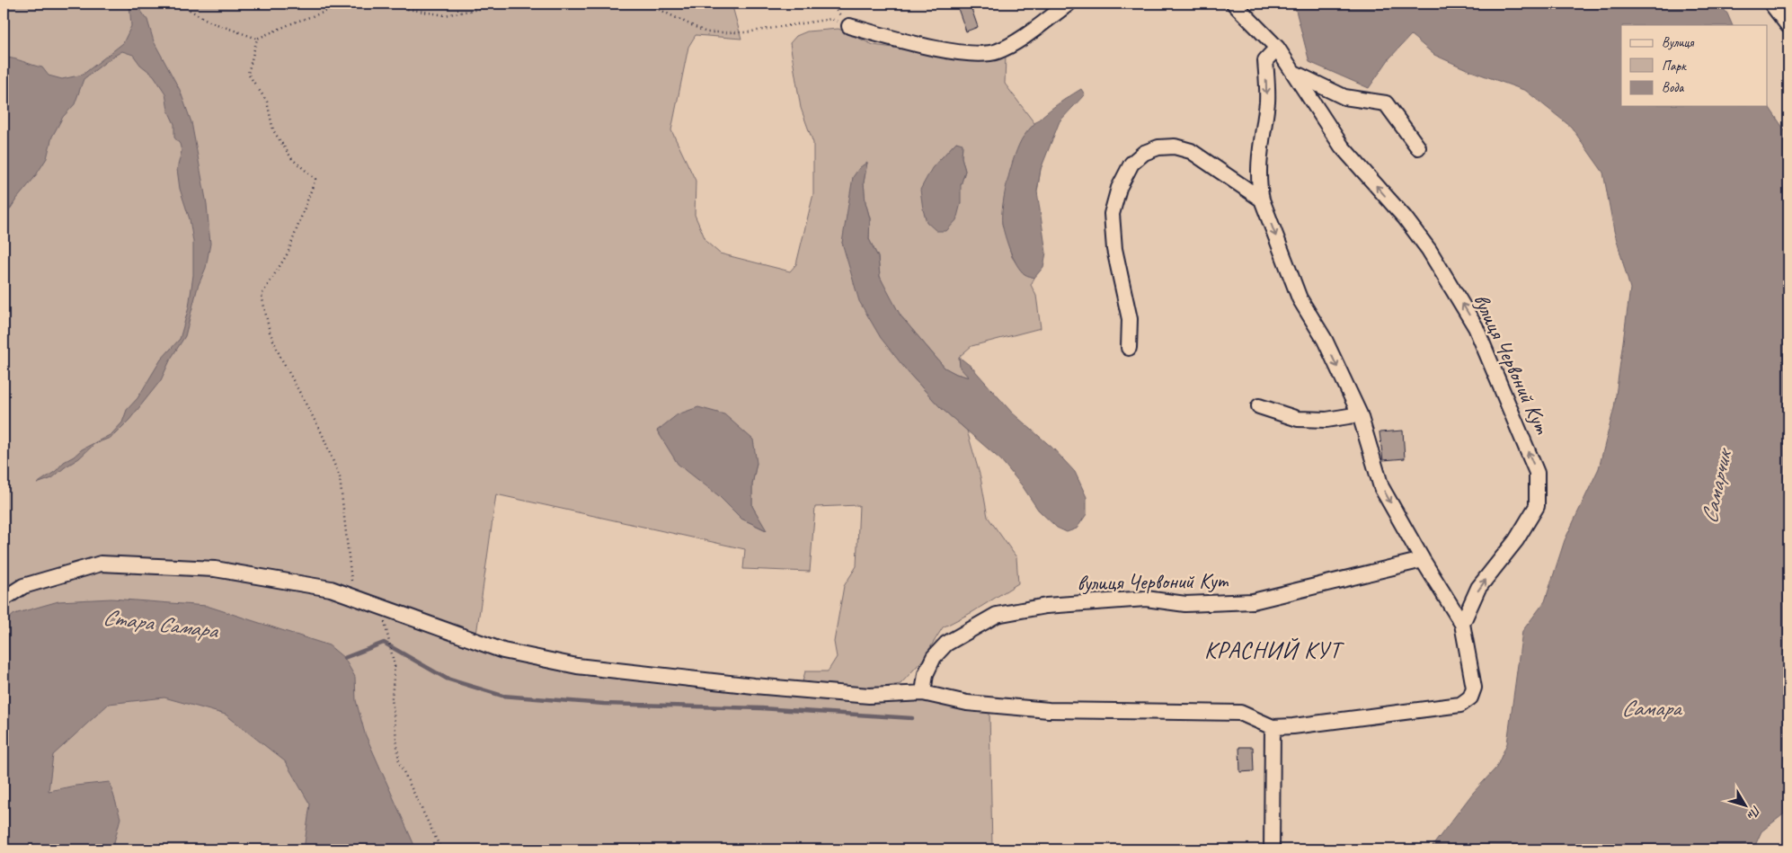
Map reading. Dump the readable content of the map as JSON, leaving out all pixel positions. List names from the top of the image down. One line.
{"streets":{"street":["вулиця Червоний Кут"]},"districts":["КРАСНИЙ КУТ"],"water":["Самарчик","Стара Самара","Самара"],"legend":["Вулиця","Парк","Вода"],"north":"bottom right"}
